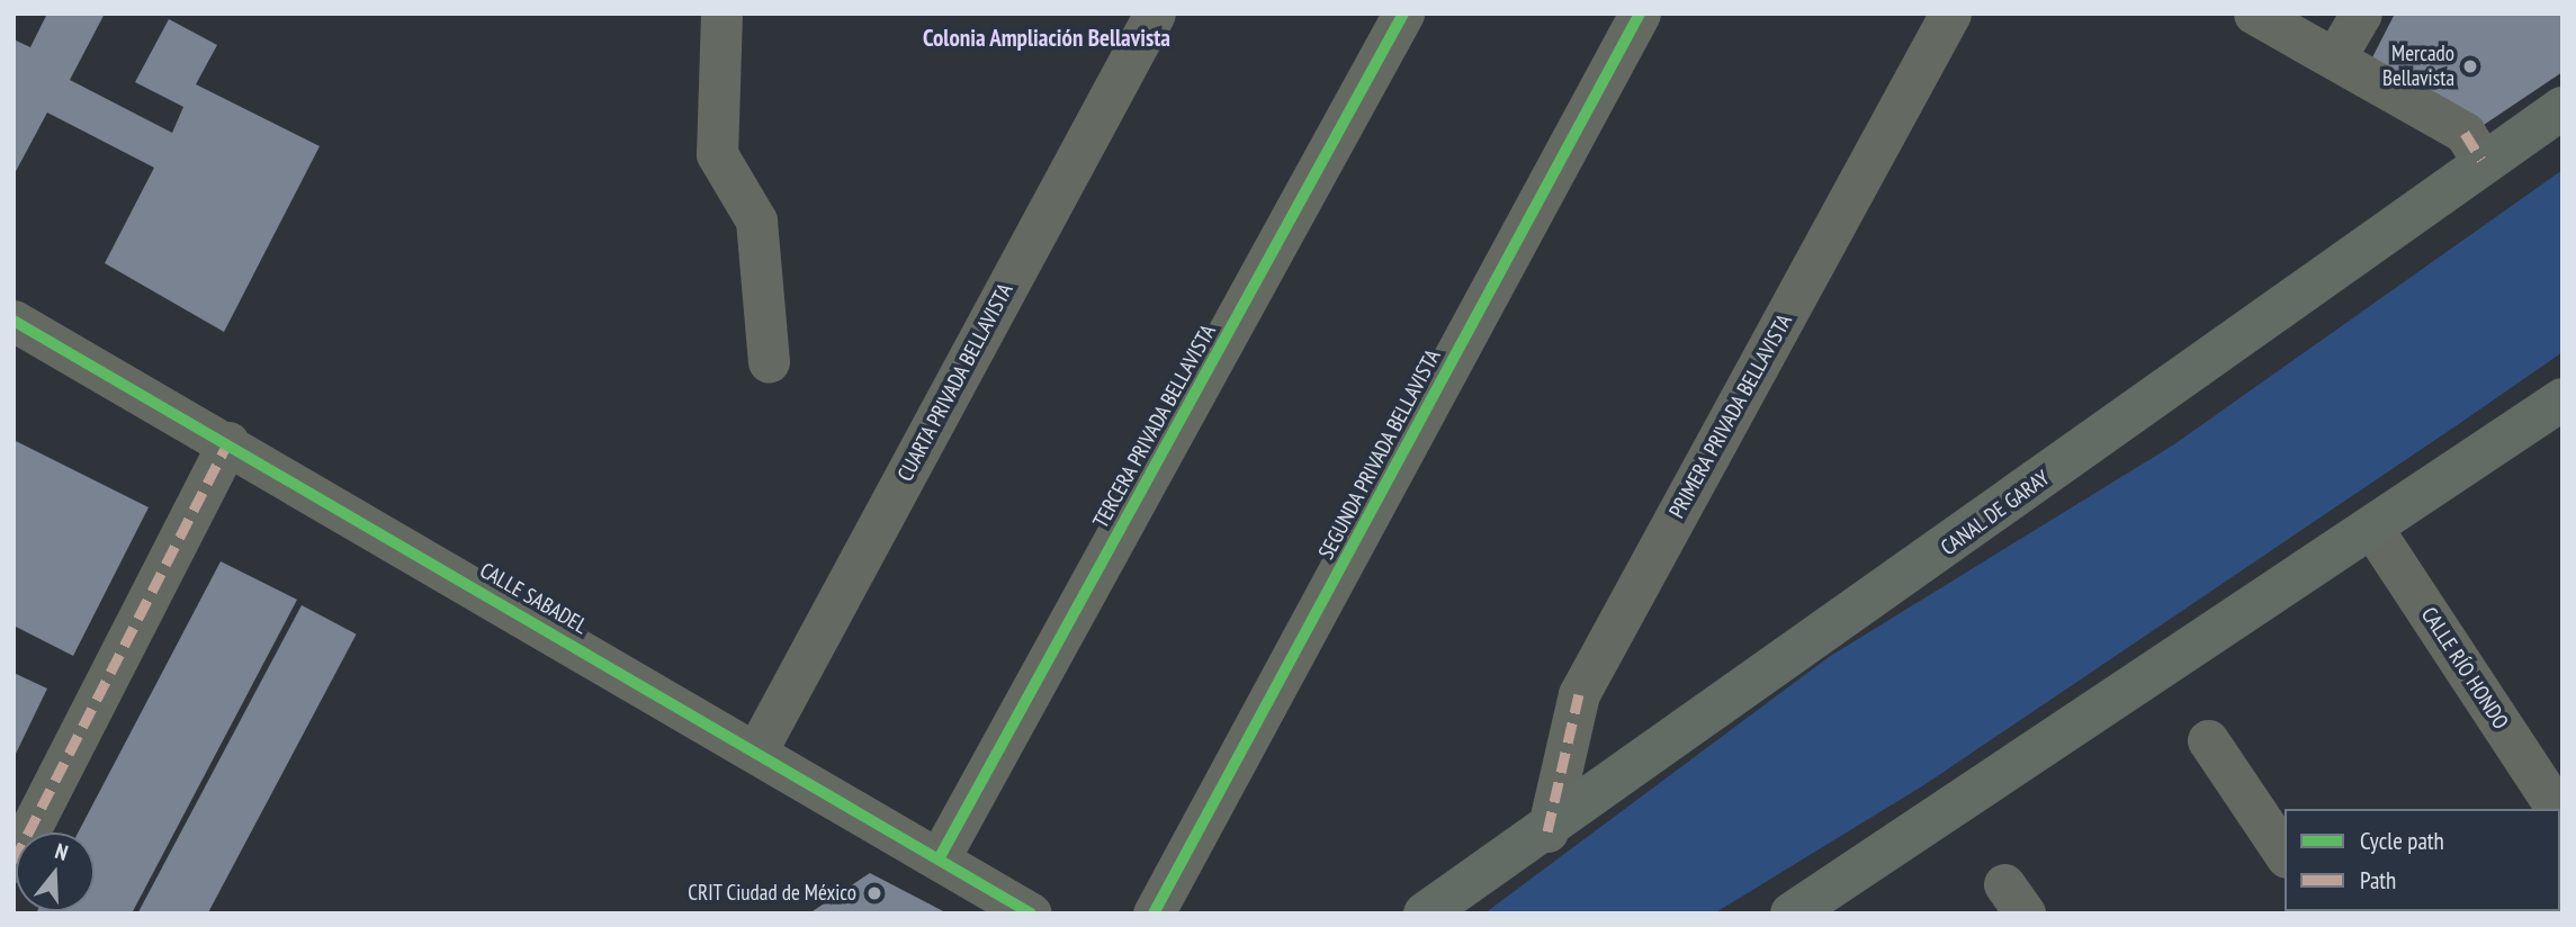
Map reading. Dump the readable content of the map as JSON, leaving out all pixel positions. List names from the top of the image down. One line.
{"streets":{"main road":["CANAL DE GARAY"],"street":["CUARTA PRIVADA BELLAVISTA","PRIMERA PRIVADA BELLAVISTA","TERCERA PRIVADA BELLAVISTA","SEGUNDA PRIVADA BELLAVISTA","CALLE SABADEL","CALLE RÍO HONDO"]},"crossings":[["CUARTA PRIVADA BELLAVISTA","CALLE SABADEL"],["PRIMERA PRIVADA BELLAVISTA","CANAL DE GARAY"],["TERCERA PRIVADA BELLAVISTA","CALLE SABADEL"]],"districts":["Colonia Ampliación Bellavista"],"places":["Mercado Bellavista","CRIT Ciudad de México"],"legend":["Cycle path","Path"],"north":"top"}
